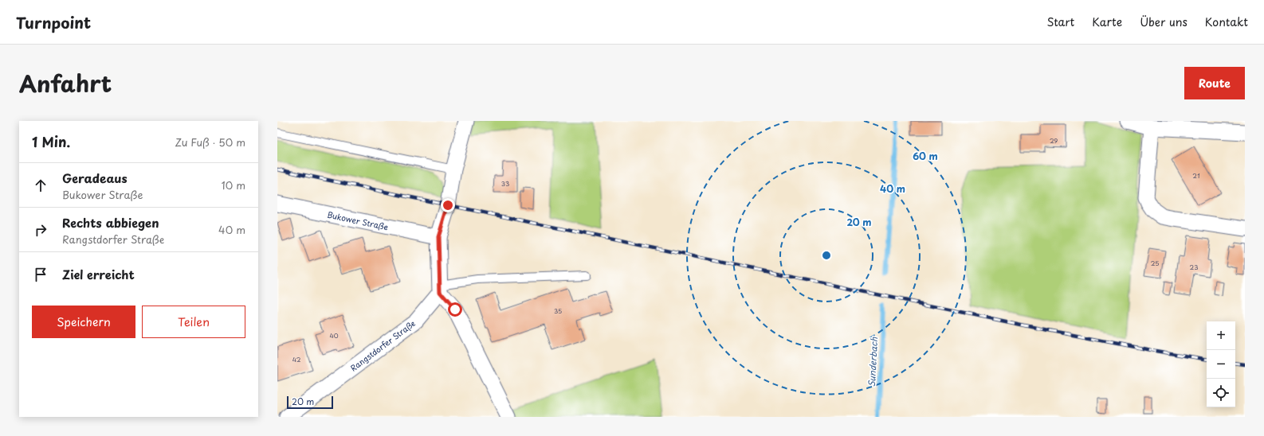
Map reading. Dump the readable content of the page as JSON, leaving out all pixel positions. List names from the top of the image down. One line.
{"streets":{"street":["Bukower Straße","Rangstdorfer Straße"]},"water":["Sunderbach"],"house_numbers":["29","21","33","25","23","35","40","42"],"scale_bar":"20 m","page":{"header":"Turnpoint","nav":["Start","Karte","Über uns","Kontakt"],"title":"Anfahrt","buttons":["Route",["Speichern","Teilen"]],"heading":["1 Min.","Zu Fuß · 50 m"],"list":[["Geradeaus","Bukower Straße","10 m"],["Rechts abbiegen","Rangstdorfer Straße","40 m"],"Ziel erreicht"],"map_buttons":["+","−"],"scale":"20 m"},"rings":["60 m","40 m","20 m"]}
